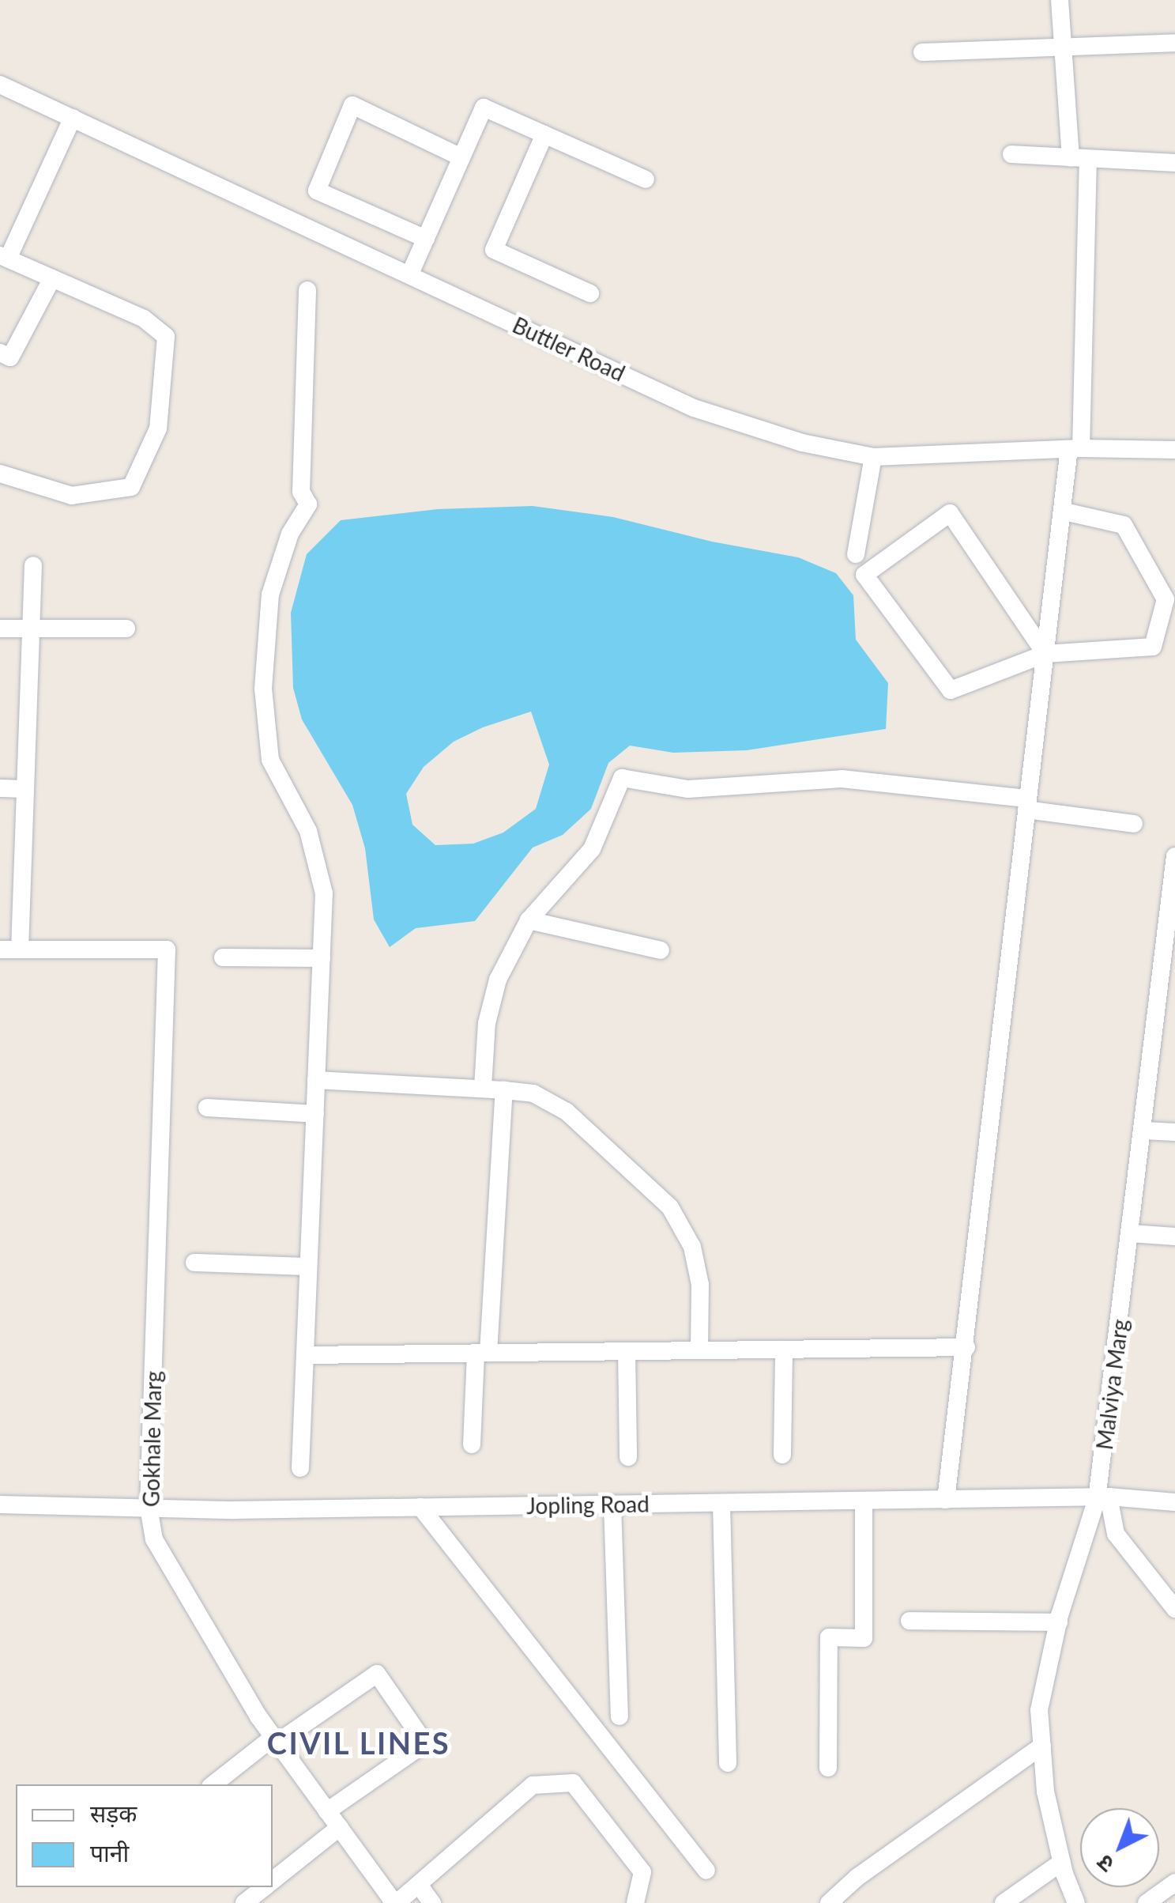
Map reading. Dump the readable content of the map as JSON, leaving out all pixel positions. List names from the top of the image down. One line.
{"streets":{"street":["Buttler Road","Malviya Marg","Gokhale Marg","Jopling Road"]},"crossings":[["Malviya Marg","Jopling Road"],["Gokhale Marg","Jopling Road"]],"districts":["CIVIL LINES"],"legend":["सड़क","पानी"],"north":"bottom left"}
